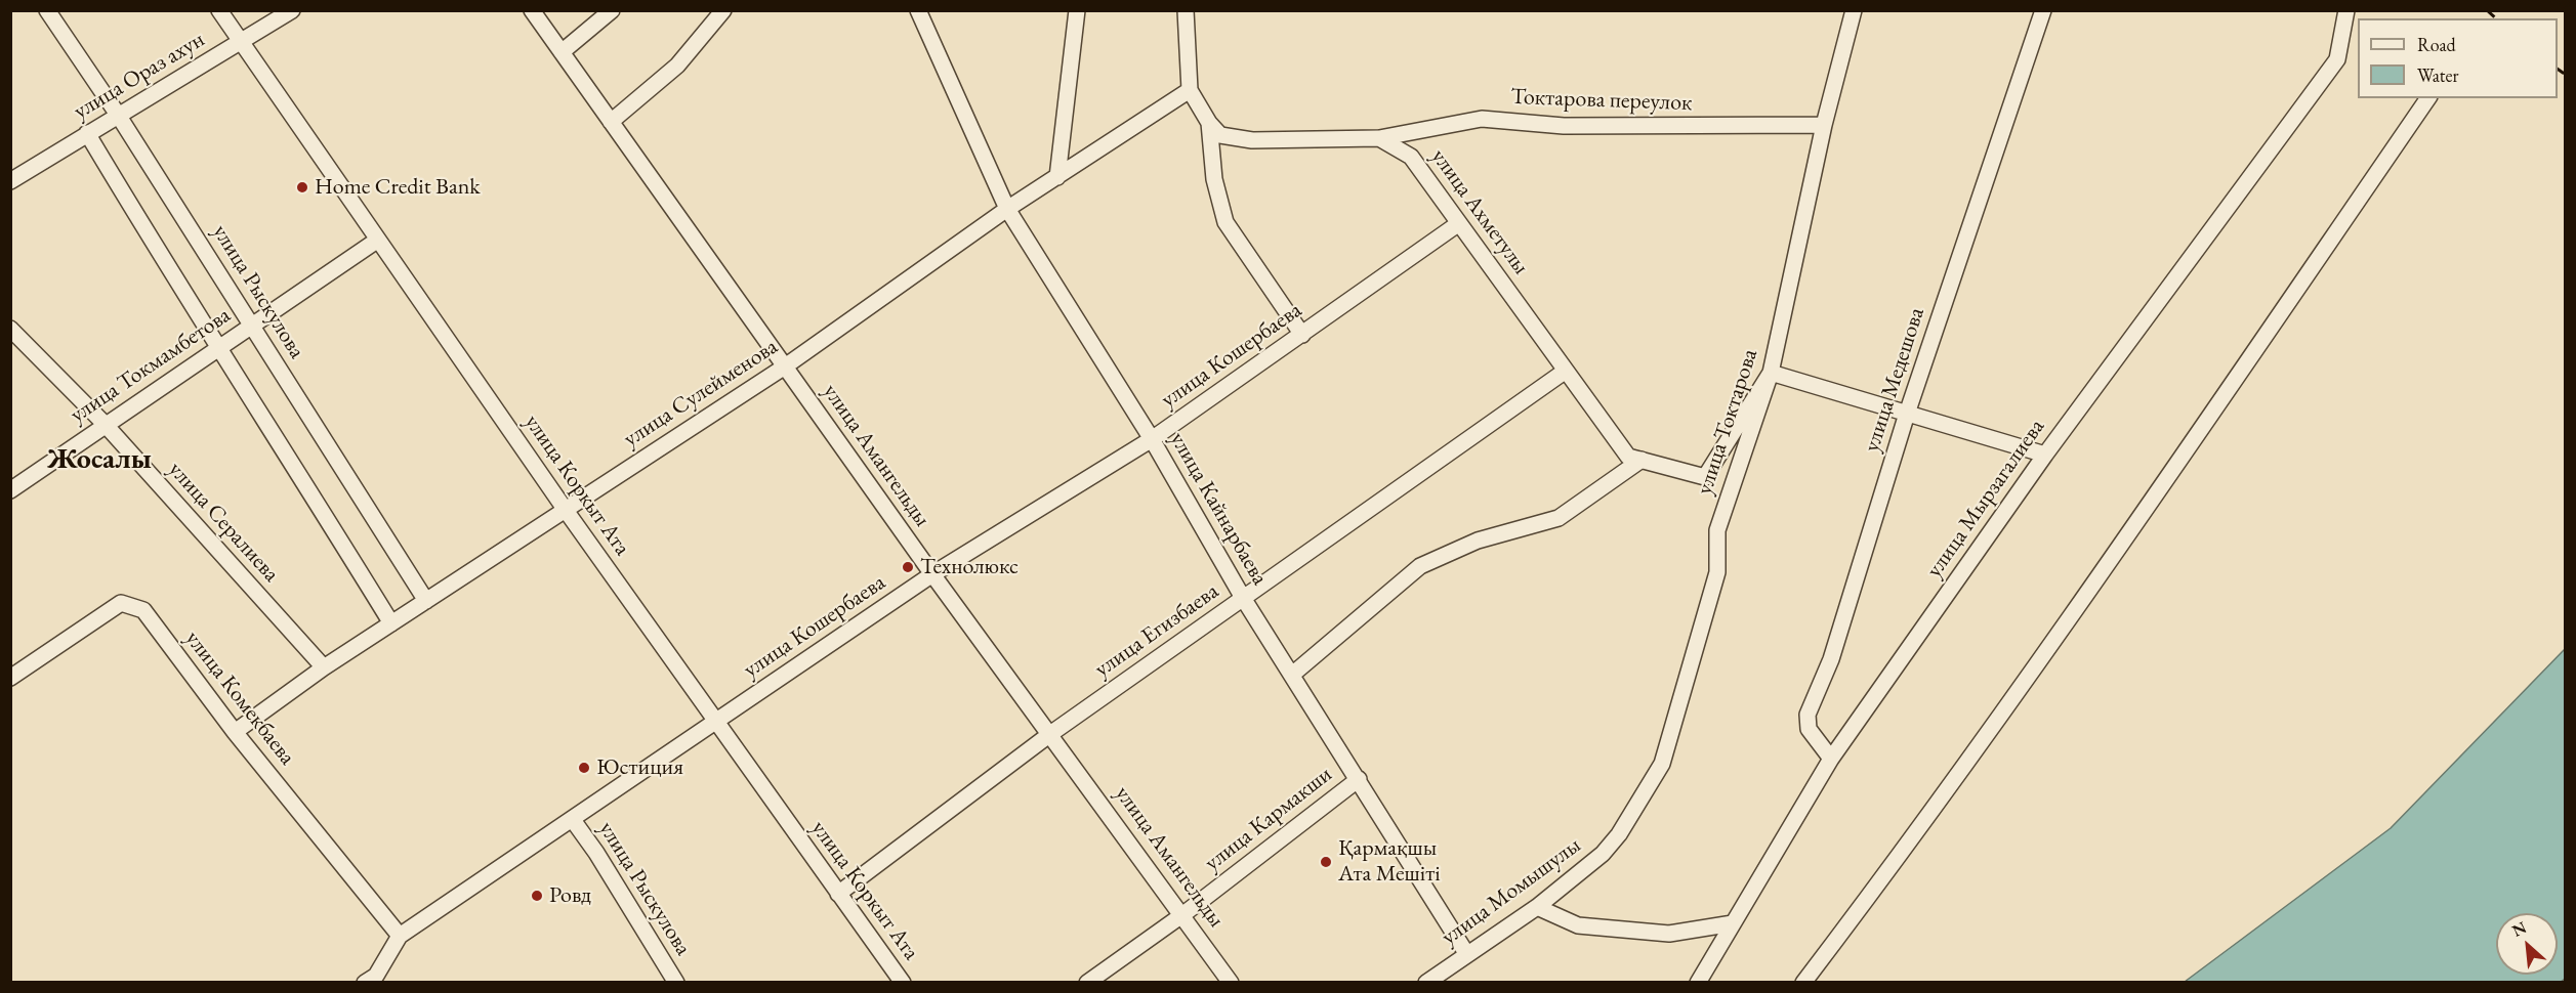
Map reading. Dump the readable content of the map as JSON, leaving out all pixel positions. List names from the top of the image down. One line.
{"streets":{"street":["улица Ораз ахун","Токтарова переулок","улица Ахметулы","улица Рыскулова","улица Кошербаева","улица Токмамбетова","улица Медешова","улица Сулейменова","улица Токтарова","улица Амангельды","улица Коркыт Ата","улица Мырзагалиева","улица Кайнарбаева","улица Сералиева","улица Егизбаева","улица Комекбаева","улица Кармакши","улица Момышулы"]},"crossings":[["улица Ораз ахун","улица Рыскулова"],["улица Ораз ахун","улица Коркыт Ата"],["Токтарова переулок","улица Ахметулы"],["Токтарова переулок","улица Токтарова"],["улица Ахметулы","улица Кошербаева"],["улица Ахметулы","улица Токтарова"],["улица Ахметулы","улица Егизбаева"],["улица Рыскулова","улица Кошербаева"],["улица Рыскулова","улица Токмамбетова"],["улица Рыскулова","улица Сулейменова"],["улица Кошербаева","улица Амангельды"],["улица Кошербаева","улица Коркыт Ата"],["улица Кошербаева","улица Кайнарбаева"],["улица Кошербаева","улица Комекбаева"],["улица Токмамбетова","улица Коркыт Ата"],["улица Токмамбетова","улица Сералиева"],["улица Медешова","улица Мырзагалиева"],["улица Сулейменова","улица Амангельды"],["улица Сулейменова","улица Коркыт Ата"],["улица Сулейменова","улица Кайнарбаева"],["улица Сулейменова","улица Сералиева"],["улица Сулейменова","улица Комекбаева"],["улица Токтарова","улица Момышулы"],["улица Амангельды","улица Егизбаева"],["улица Амангельды","улица Кармакши"],["улица Коркыт Ата","улица Егизбаева"],["улица Кайнарбаева","улица Егизбаева"],["улица Кайнарбаева","улица Кармакши"],["улица Кайнарбаева","улица Момышулы"]],"districts":["Жосалы"],"places":["Home Credit Bank","Технолюкс","Юстиция","Қармақшы Ата Мешіті","Ровд"],"legend":["Road","Water"],"north":"top left"}
